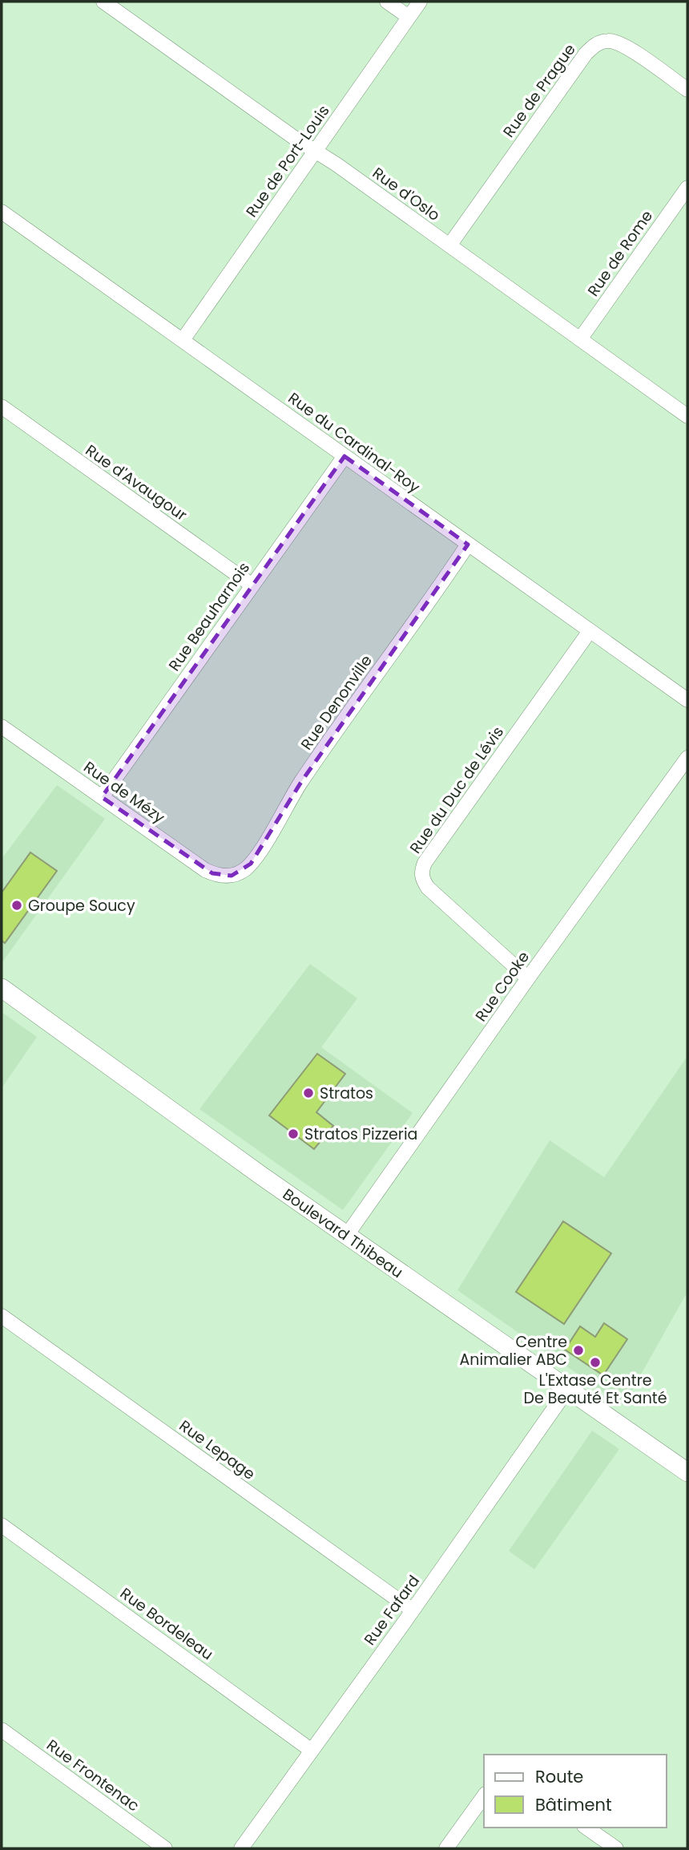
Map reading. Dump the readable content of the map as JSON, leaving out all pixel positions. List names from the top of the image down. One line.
{"streets":{"main road":["Boulevard Thibeau"],"street":["Rue de Prague","Rue de Port-Louis","Rue d'Oslo","Rue de Rome","Rue du Cardinal-Roy","Rue d'Avaugour","Rue Beauharnois","Rue Denonville","Rue du Duc de Lévis","Rue de Mézy","Rue Cooke","Rue Lepage","Rue Fafard","Rue Bordeleau","Rue Frontenac"]},"crossings":[["Rue de Prague","Rue d'Oslo"],["Rue de Port-Louis","Rue d'Oslo"],["Rue de Port-Louis","Rue du Cardinal-Roy"],["Rue d'Oslo","Rue de Rome"],["Rue du Cardinal-Roy","Rue Beauharnois"],["Rue du Cardinal-Roy","Rue Denonville"],["Rue du Cardinal-Roy","Rue du Duc de Lévis"],["Rue d'Avaugour","Rue Beauharnois"],["Rue Beauharnois","Rue de Mézy"],["Rue Denonville","Rue de Mézy"],["Rue du Duc de Lévis","Rue Cooke"],["Rue Cooke","Boulevard Thibeau"],["Boulevard Thibeau","Rue Fafard"],["Rue Lepage","Rue Fafard"],["Rue Fafard","Rue Bordeleau"]],"places":["Groupe Soucy","Stratos","Stratos Pizzeria","Centre Animalier ABC","L'Extase Centre De Beauté Et Santé"],"legend":["Route","Bâtiment"]}
